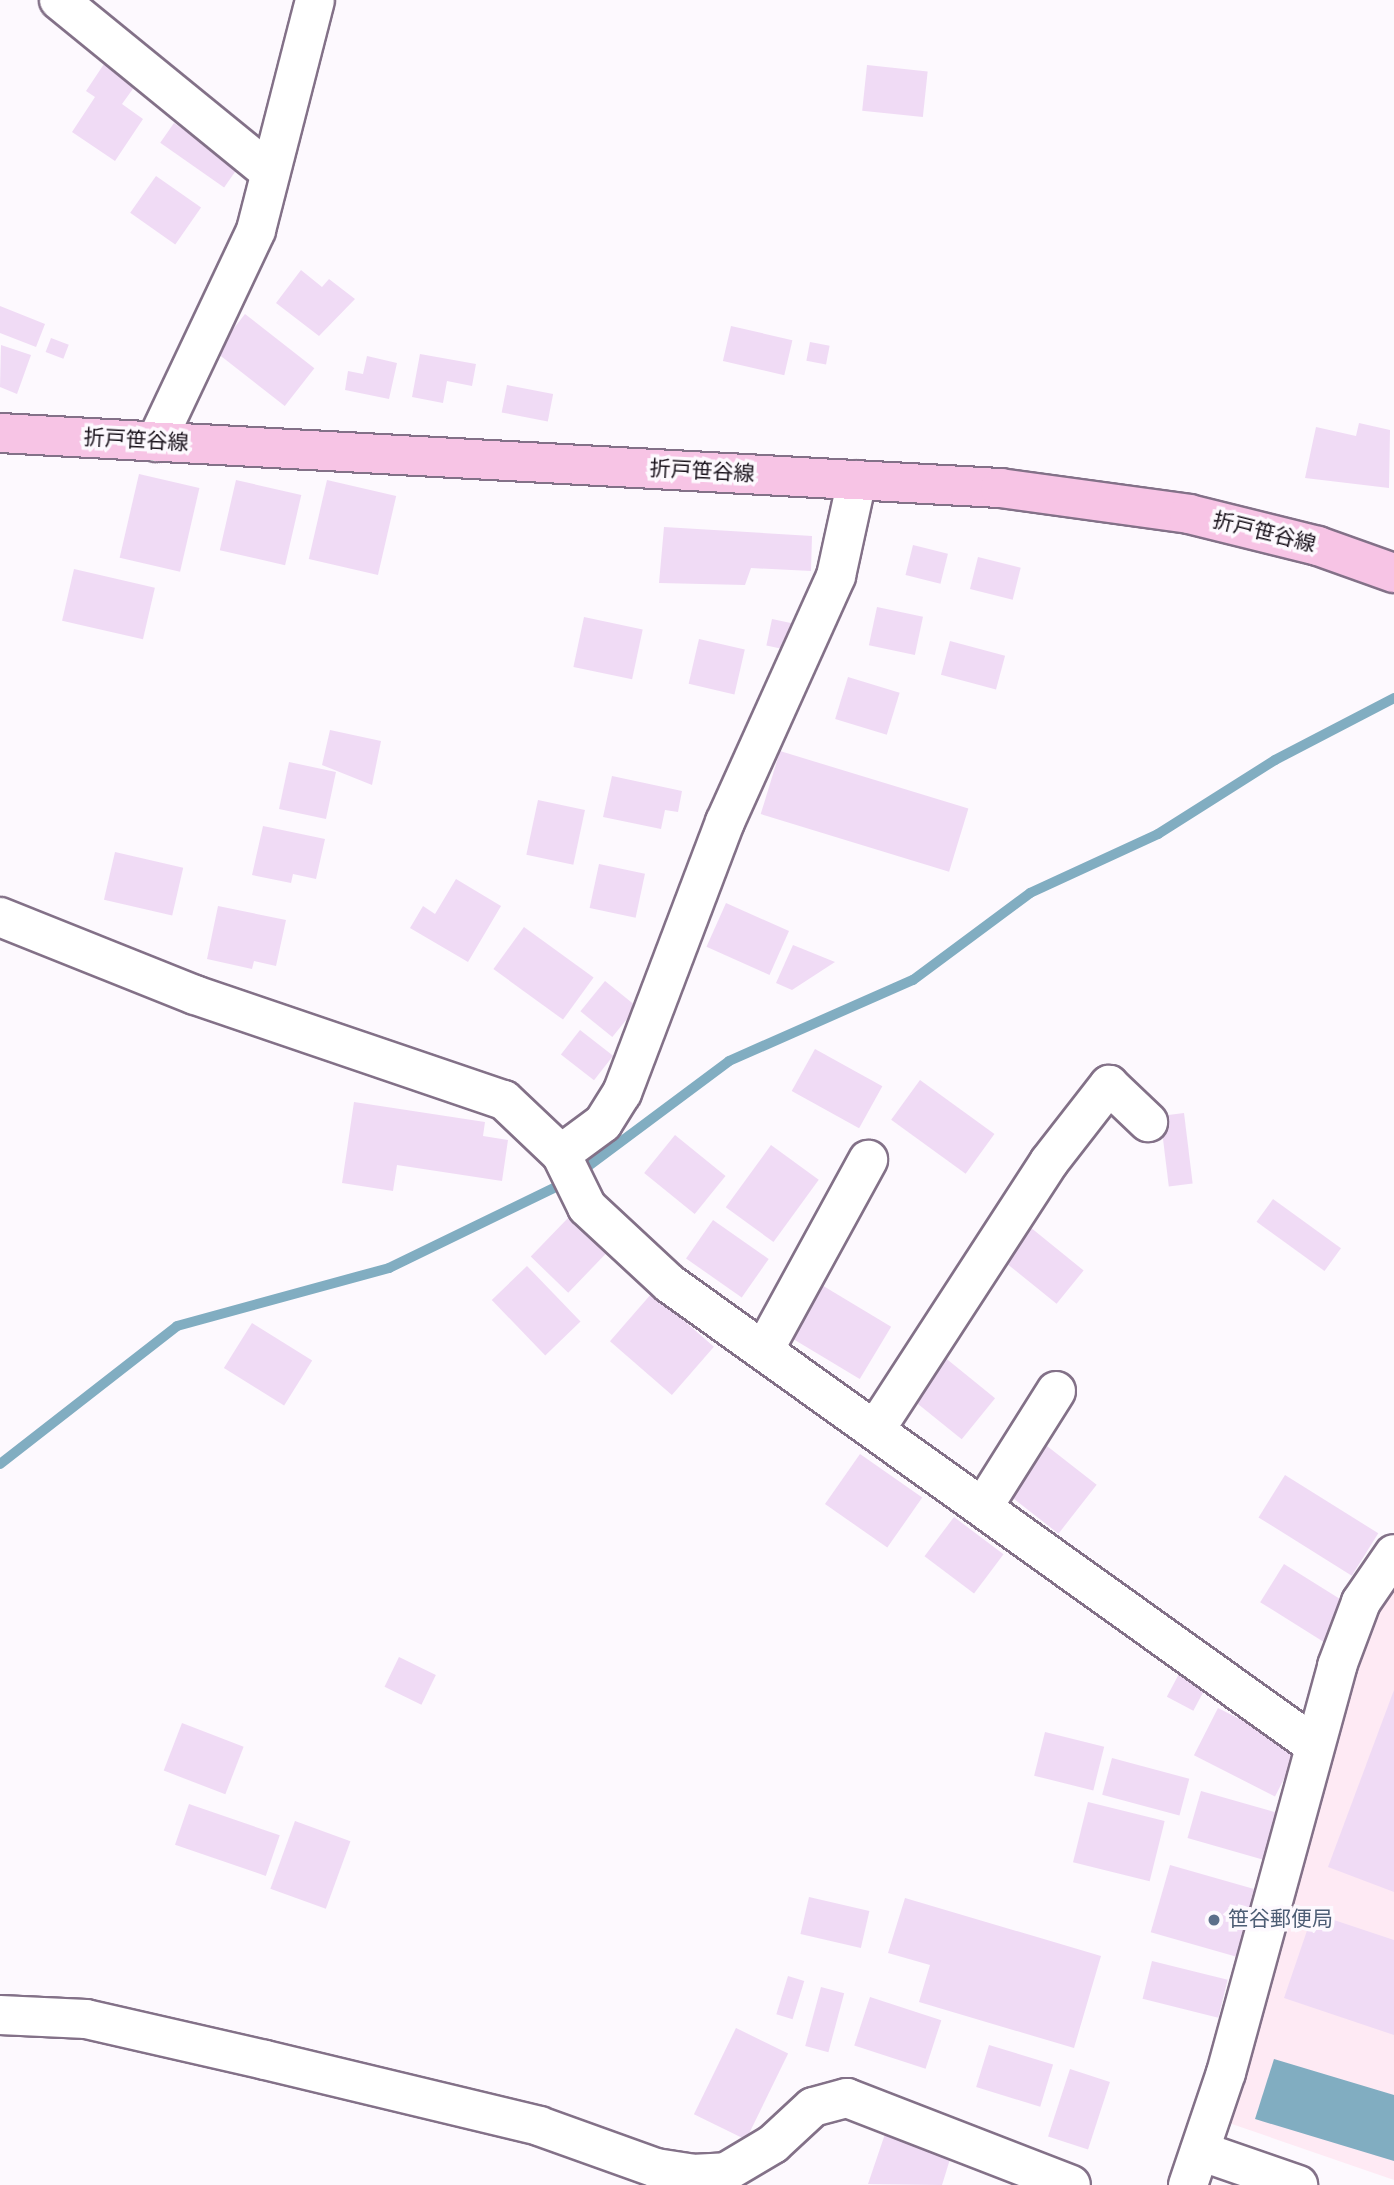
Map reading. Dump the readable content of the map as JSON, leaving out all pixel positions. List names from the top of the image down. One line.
{"streets":{"main road":["折戸笹谷線"]},"places":["笹谷郵便局"]}
